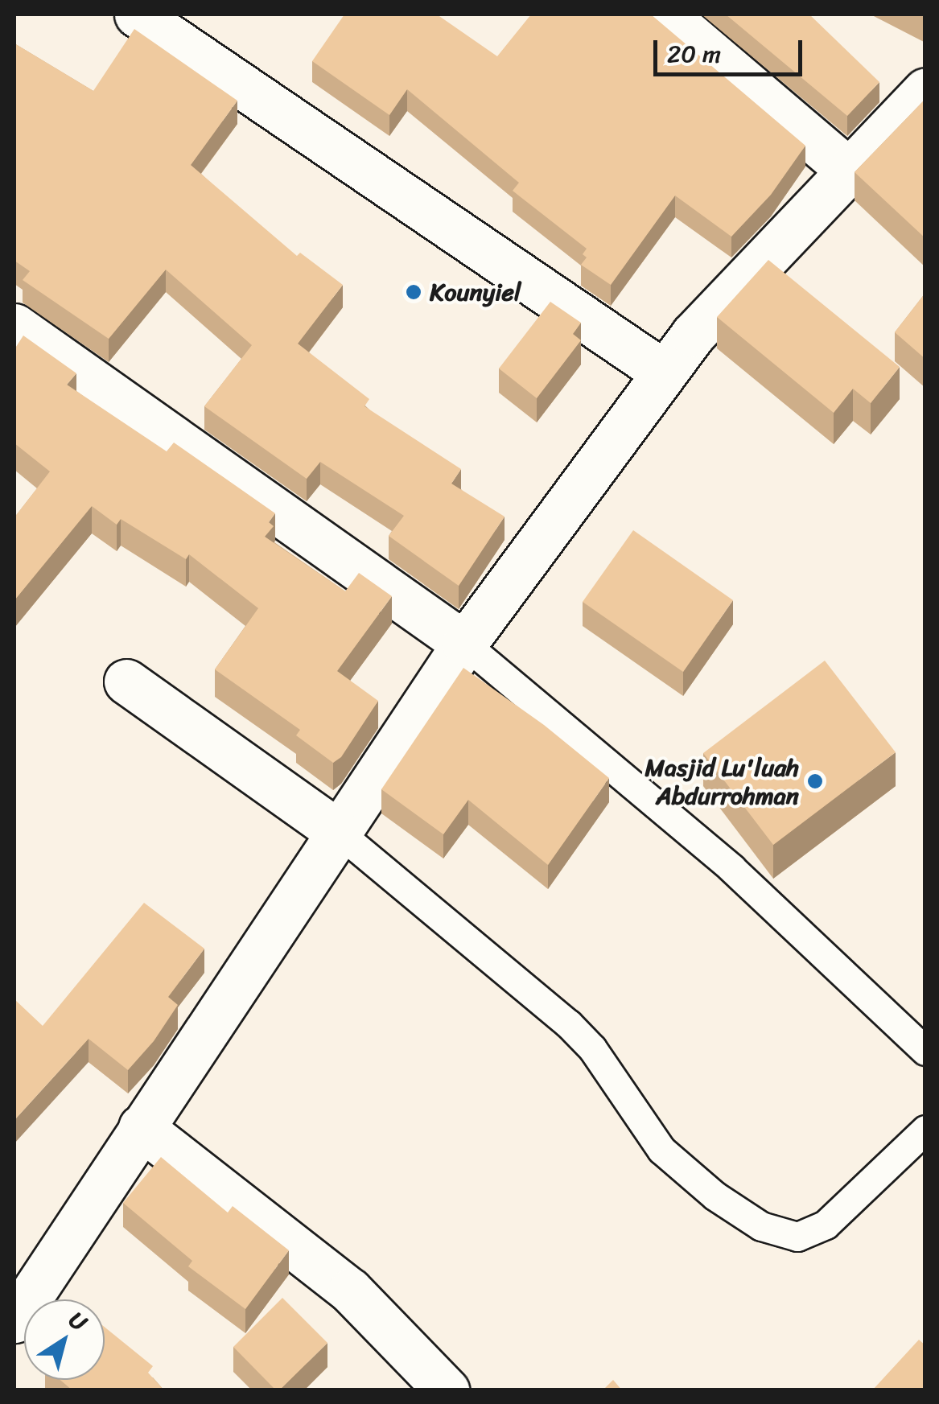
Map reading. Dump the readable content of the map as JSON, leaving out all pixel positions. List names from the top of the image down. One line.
{"places":["Kounyiel","Masjid Lu'luah Abdurrohman"],"scale_bar":"20 m","north":"top right"}
